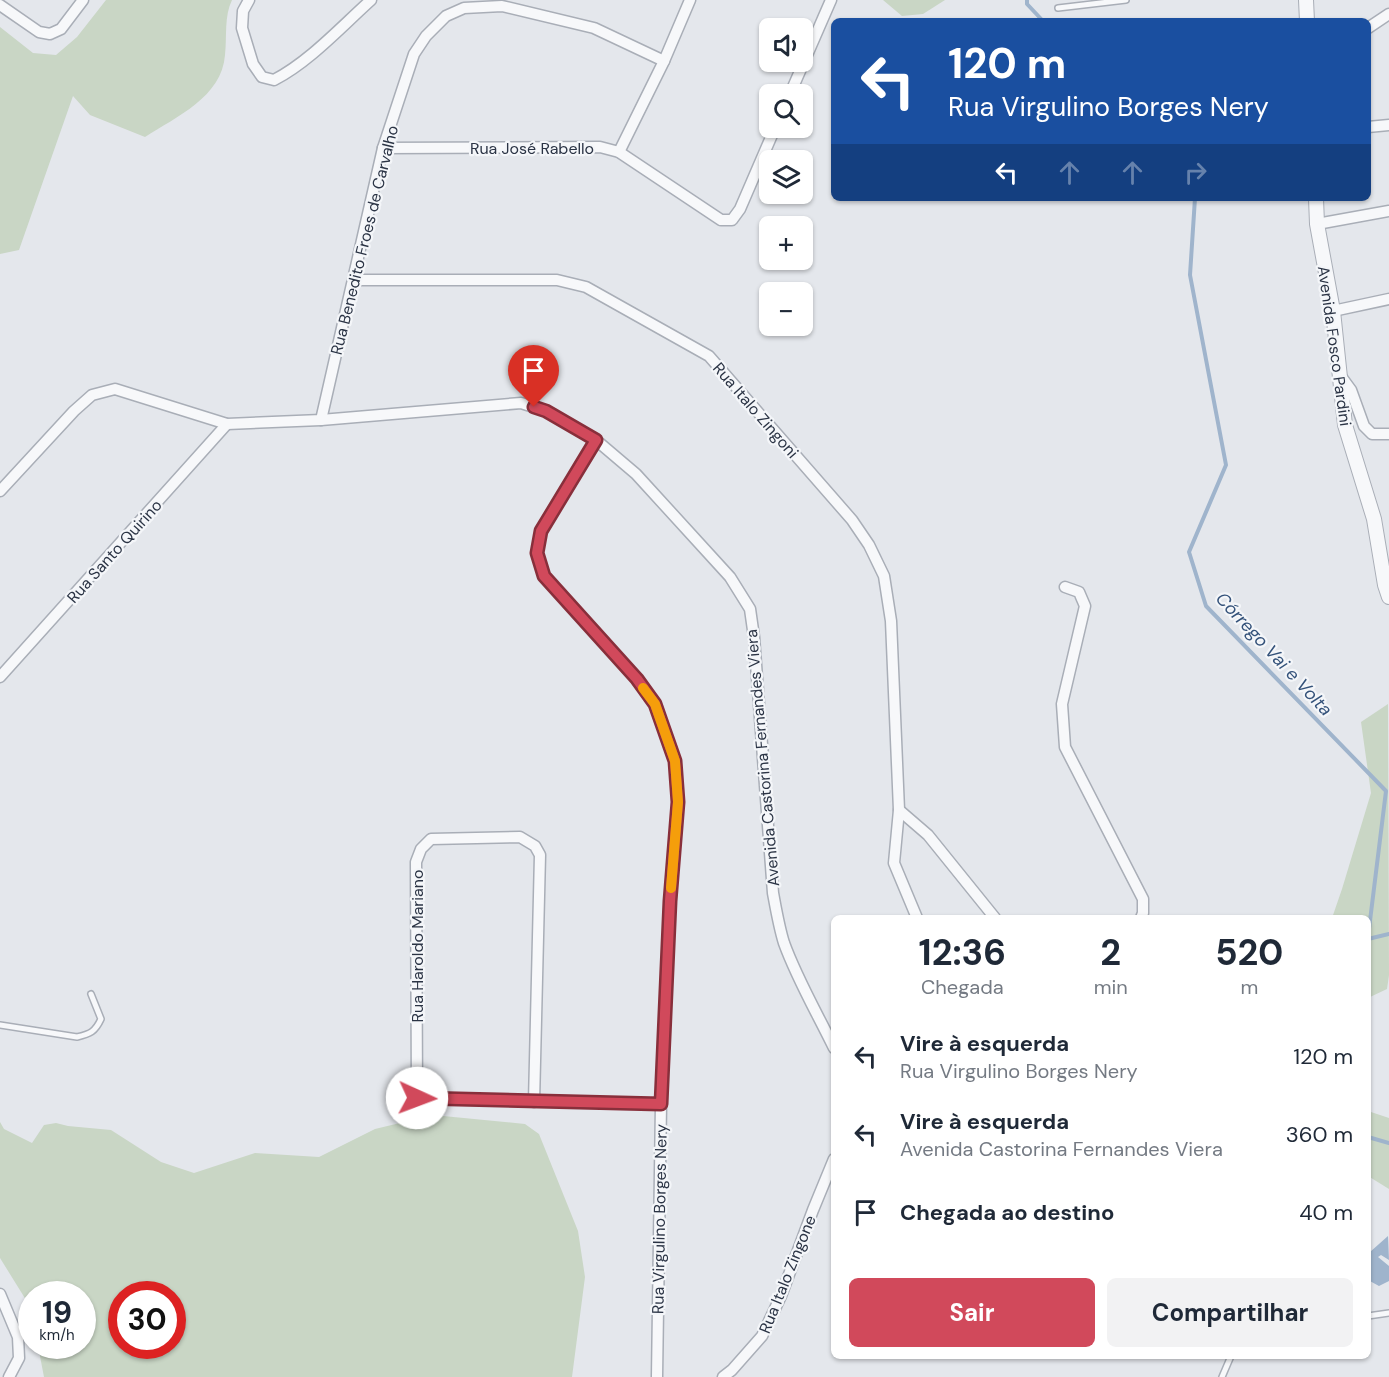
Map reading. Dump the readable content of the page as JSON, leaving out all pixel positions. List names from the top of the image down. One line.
{"streets":{"street":["Rua José Rabello","Rua Benedito Froes de Carvalho","Avenida Fosco Pardini","Rua Italo Zingoni","Rua Santo Quirino","Avenida Castorina Fernandes Viera","Rua Haroldo Mariano","Rua Virgulino Borges Nery","Rua Italo Zingone"]},"crossings":[["Rua José Rabello","Rua Benedito Froes de Carvalho"],["Rua Benedito Froes de Carvalho","Rua Italo Zingoni"],["Rua Benedito Froes de Carvalho","Avenida Castorina Fernandes Viera"],["Rua Santo Quirino","Avenida Castorina Fernandes Viera"],["Avenida Castorina Fernandes Viera","Rua Virgulino Borges Nery"]],"water":["Córrego Vai e Volta"],"page":{"map_buttons":["+","−"],"turn":["120 m","Rua Virgulino Borges Nery"],"eta":["12:36","Chegada","2","min","520","m"],"list":[{"name":"Vire à esquerda","note":"Rua Virgulino Borges Nery","value":"120 m"},{"name":"Vire à esquerda","note":"Avenida Castorina Fernandes Viera","value":"360 m"},{"name":"Chegada ao destino","value":"40 m"}],"buttons":["Sair","Compartilhar"],"speed":"19 km/h","limit":"30"}}
